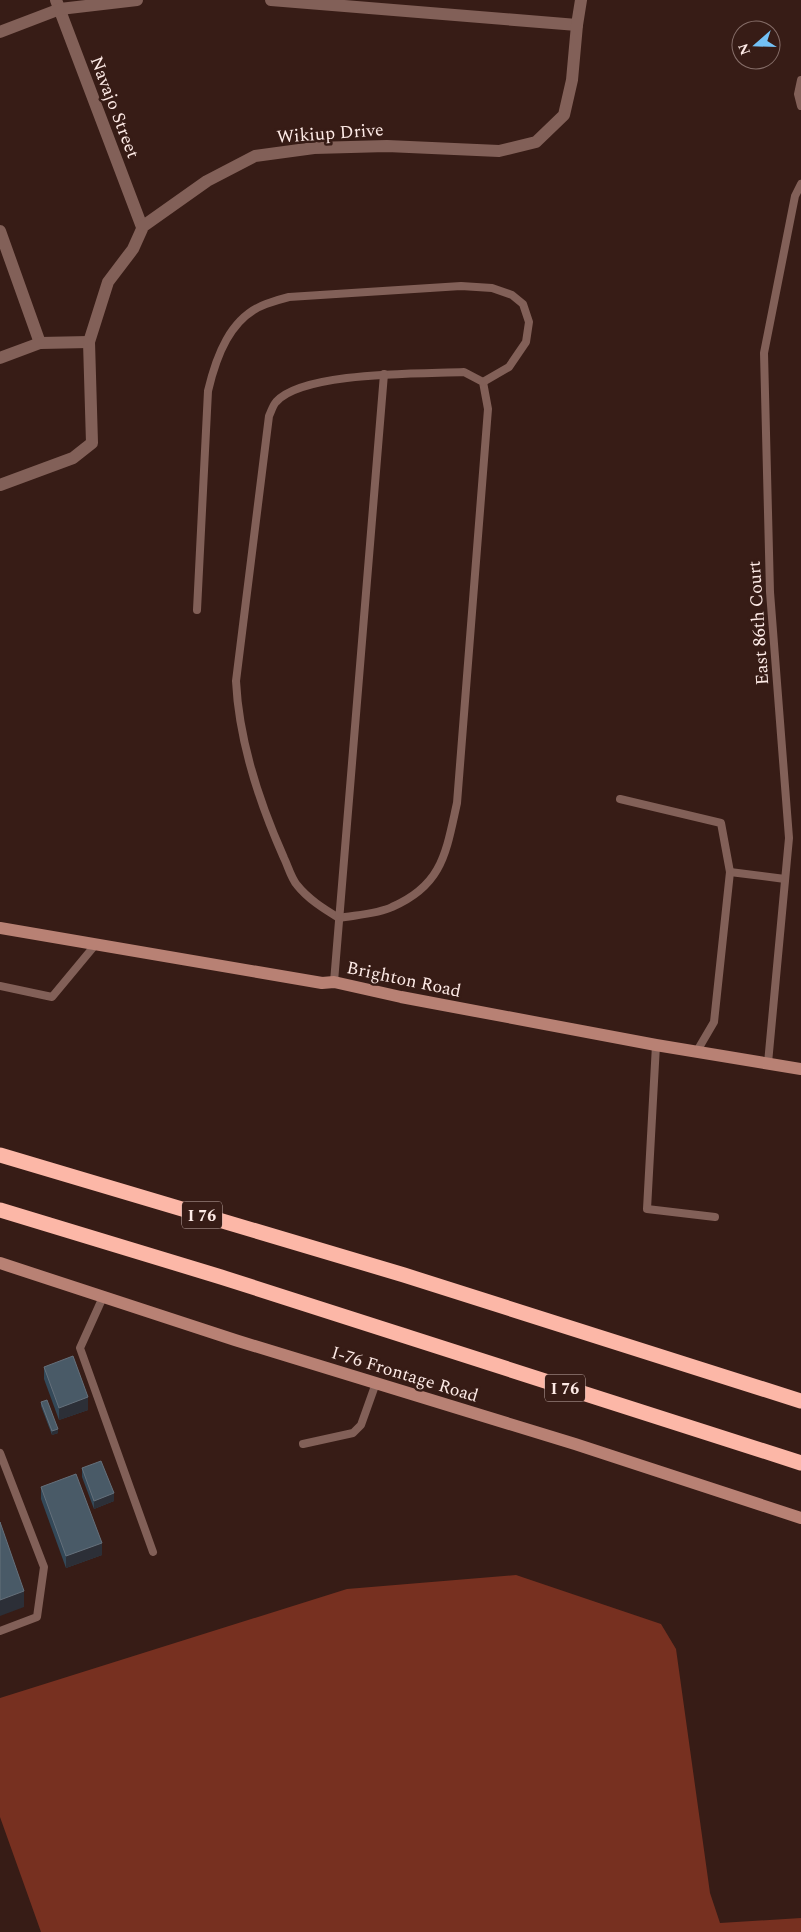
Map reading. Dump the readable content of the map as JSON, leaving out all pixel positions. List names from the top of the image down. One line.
{"streets":{"highway":["I 76"],"street":["Navajo Street","Wikiup Drive","Brighton Road","I-76 Frontage Road"],"lane":["East 86th Court"]},"crossings":[["Navajo Street","Wikiup Drive"],["East 86th Court","Brighton Road"]],"north":"left"}
